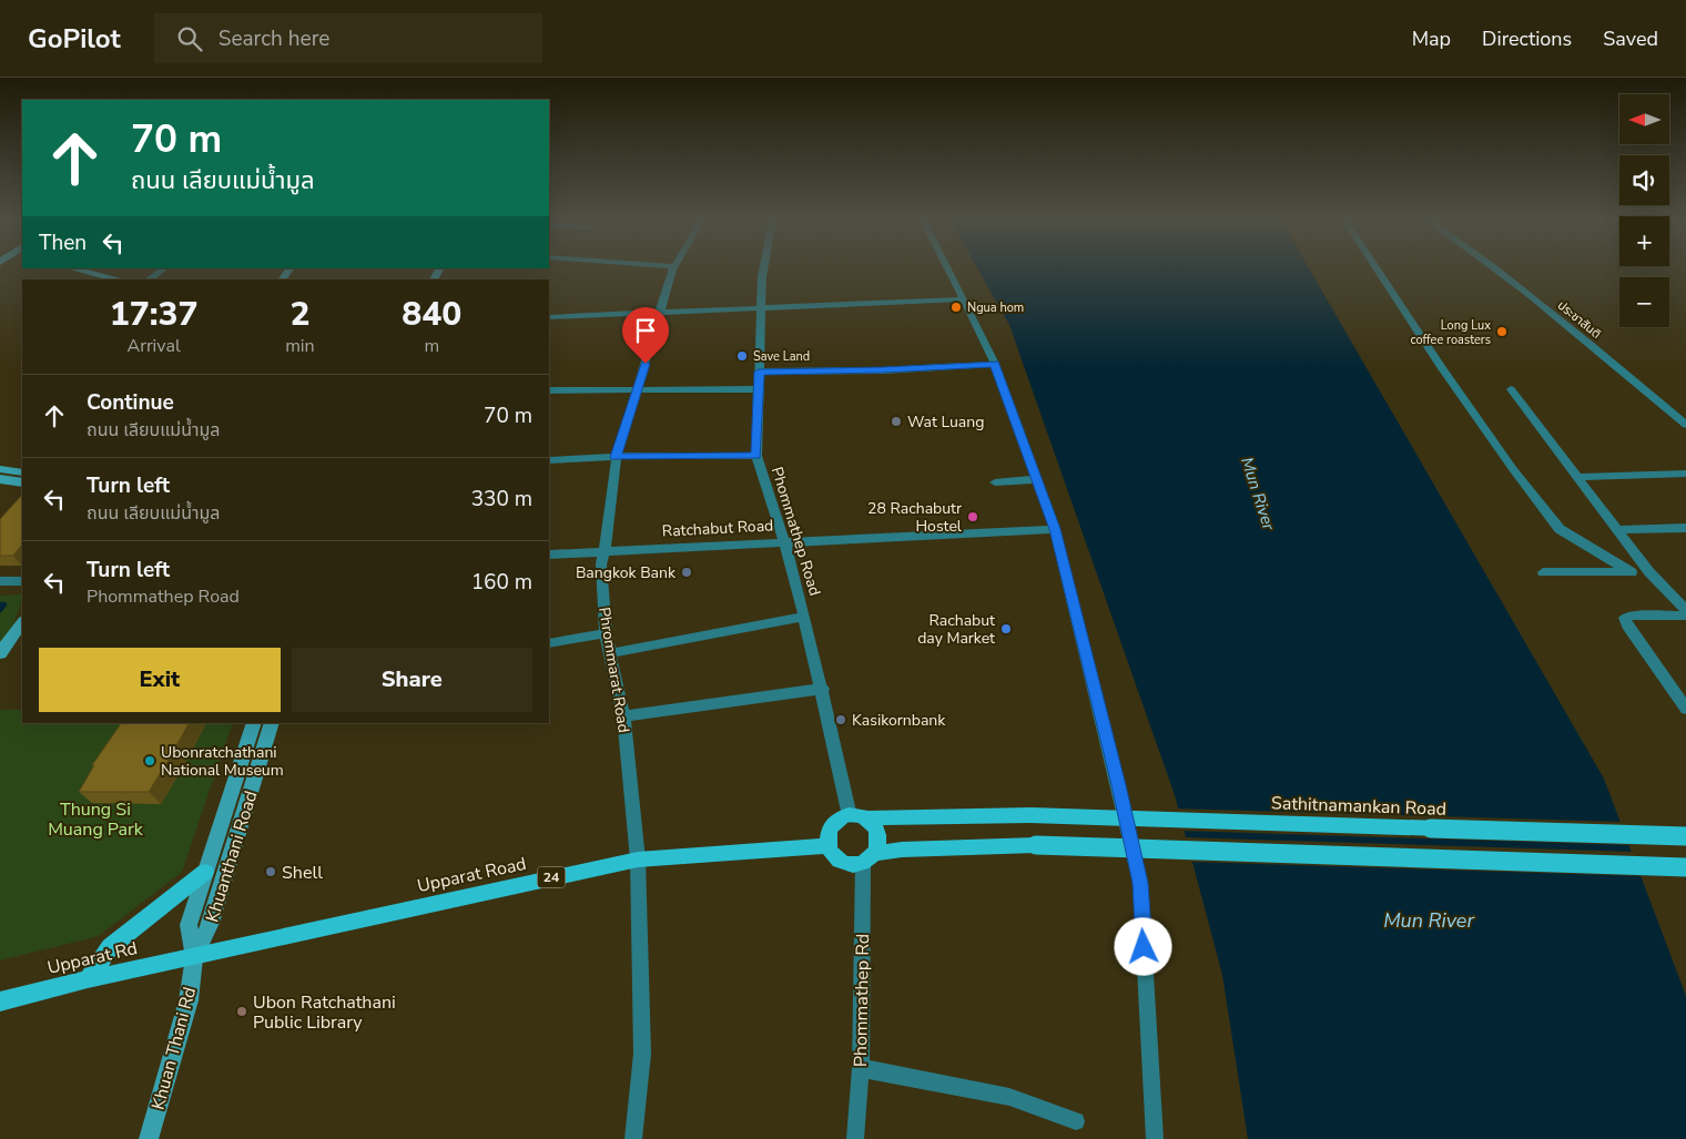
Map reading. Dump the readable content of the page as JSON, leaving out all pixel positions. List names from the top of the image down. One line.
{"streets":{"main road":["Sathitnamankan Road","Upparat Road","24","Upparat Rd"],"street":["ประชาสันติ","Ratchabut Road","Phommathep Road","Phrommarat Road","Khuanthani Road","Phommathep Rd","Khuan Thani Rd"]},"crossings":[["Ratchabut Road","Phommathep Road"],["Ratchabut Road","Phrommarat Road"],["Phommathep Road","Sathitnamankan Road"],["Phommathep Road","Upparat Road"],["Phommathep Road","Phommathep Rd"],["Phrommarat Road","Upparat Road"],["Sathitnamankan Road","Upparat Road"],["Sathitnamankan Road","Phommathep Rd"],["Khuanthani Road","Upparat Road"],["Khuanthani Road","Upparat Rd"],["Khuanthani Road","Khuan Thani Rd"],["Upparat Road","Upparat Rd"],["Upparat Road","Phommathep Rd"],["Upparat Road","Khuan Thani Rd"],["Upparat Rd","Khuan Thani Rd"]],"water":["Mun River"],"parks":["Thung Si Muang Park"],"places":["Ngua hom","Long Lux coffee roasters","Save Land","Wat Luang","28 Rachabutr Hostel","Bangkok Bank","Rachabut day Market","Kasikornbank","Ubonratchathani National Museum","Shell","Ubon Ratchathani Public Library"],"north":"left","page":{"header":"GoPilot","search":"Search here","nav":["Map","Directions","Saved"],"map_buttons":["+","−"],"turn":["70 m","ถนน เลียบแม่น้ำมูล"],"then":"Then","eta":["17:37","Arrival","2","min","840","m"],"list":[{"name":"Continue","note":"ถนน เลียบแม่น้ำมูล","value":"70 m"},{"name":"Turn left","note":"ถนน เลียบแม่น้ำมูล","value":"330 m"},{"name":"Turn left","note":"Phommathep Road","value":"160 m"}],"buttons":["Exit","Share"]}}
